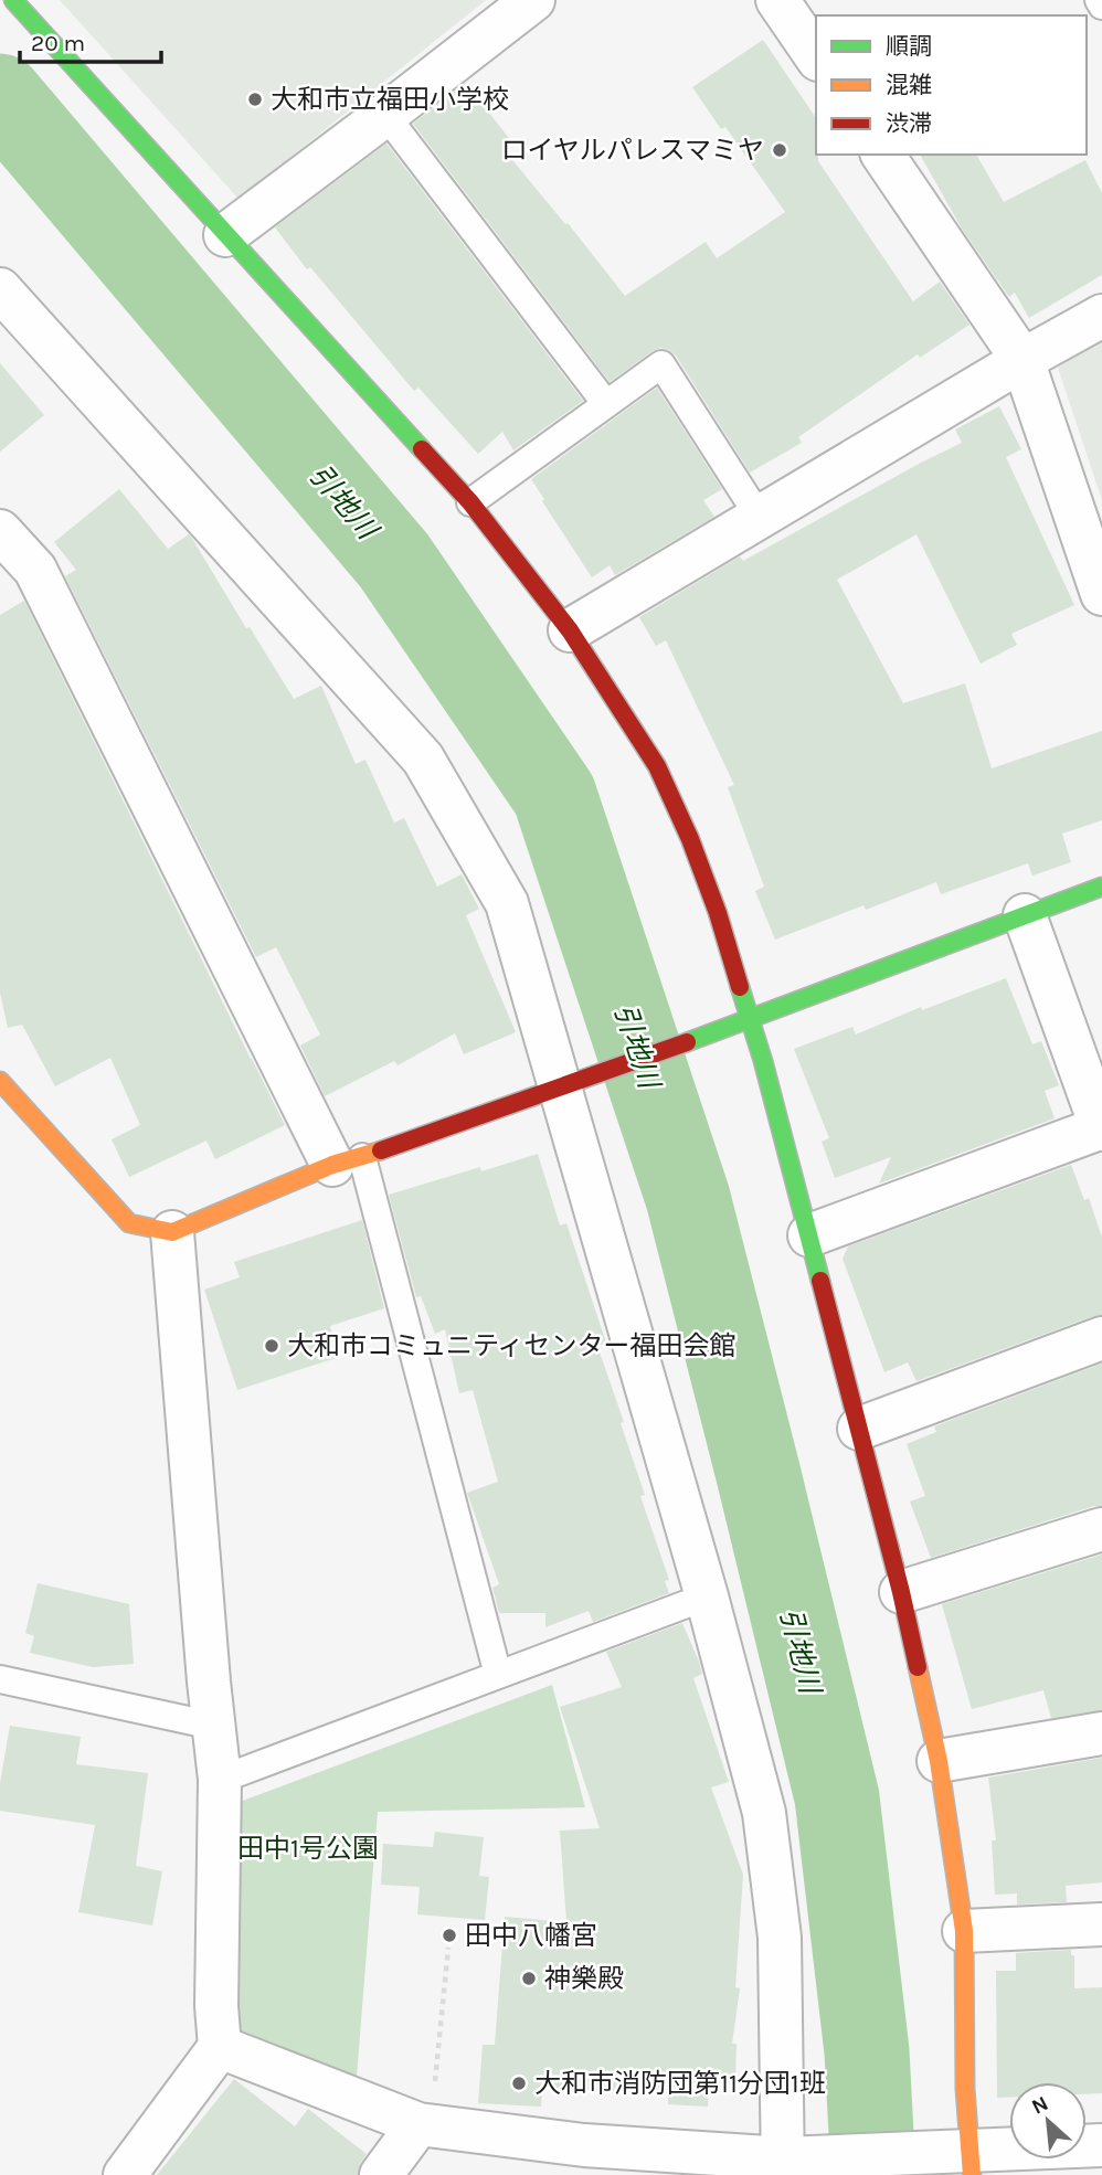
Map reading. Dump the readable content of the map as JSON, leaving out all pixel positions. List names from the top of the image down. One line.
{"water":["引地川"],"parks":["田中1号公園"],"places":["大和市立福田小学校","ロイヤルパレスマミヤ","大和市コミュニティセンター福田会館","田中八幡宮","神樂殿","大和市消防団第11分団1班"],"legend":["順調","混雑","渋滞"],"scale_bar":"20 m","north":"top left"}
